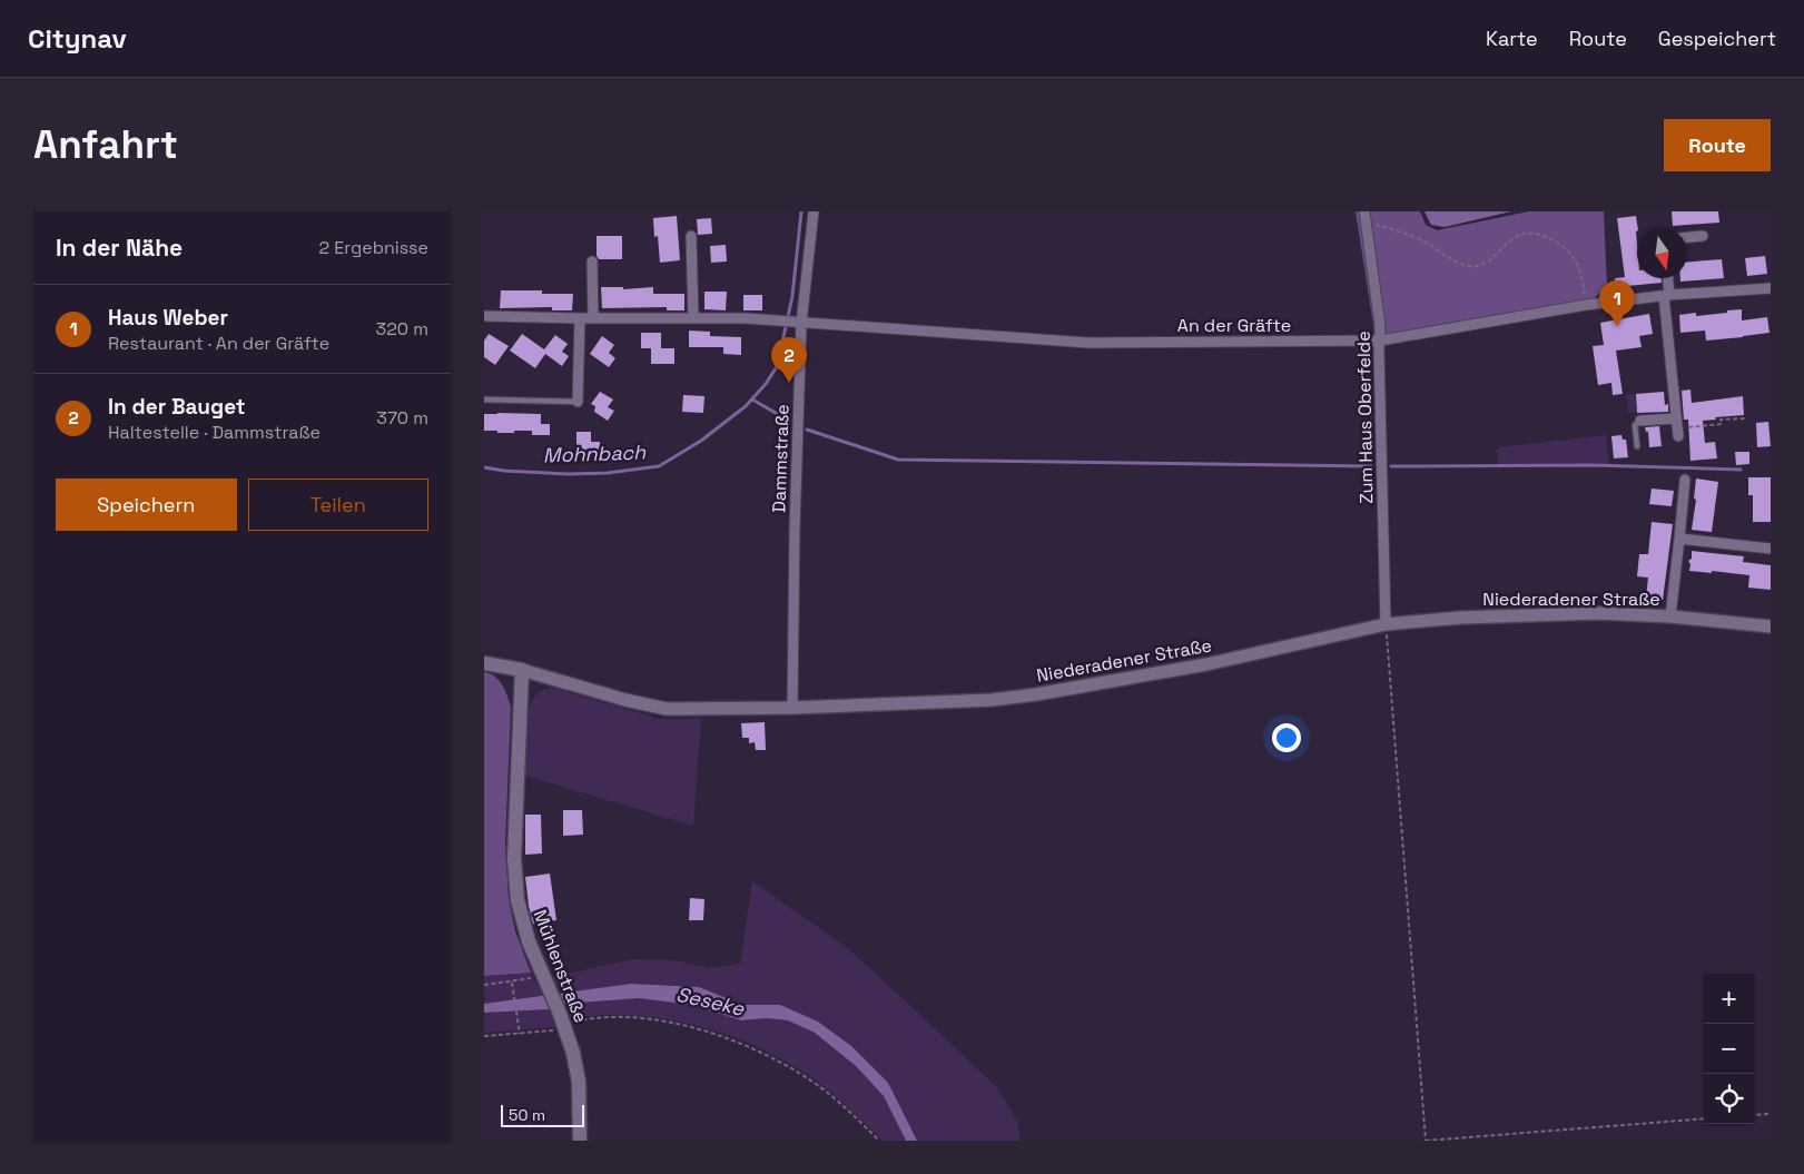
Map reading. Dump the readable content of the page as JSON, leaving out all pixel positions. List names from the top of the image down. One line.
{"streets":{"main road":["Niederadener Straße","Mühlenstraße"],"street":["An der Gräfte","Zum Haus Oberfelde","Dammstraße"]},"crossings":[["An der Gräfte","Zum Haus Oberfelde"],["An der Gräfte","Dammstraße"],["Zum Haus Oberfelde","Niederadener Straße"],["Dammstraße","Niederadener Straße"],["Niederadener Straße","Mühlenstraße"]],"water":["Mohnbach","Seseke"],"scale_bar":"50 m","north":"bottom","page":{"header":"Citynav","nav":["Karte","Route","Gespeichert"],"buttons":["Route",["Speichern","Teilen"]],"title":"Anfahrt","heading":["In der Nähe","2 Ergebnisse"],"pins":["1","2"],"list":[{"mark":"1","name":"Haus Weber","note":"Restaurant · An der Gräfte","value":"320 m"},{"mark":"2","name":"In der Bauget","note":"Haltestelle · Dammstraße","value":"370 m"}],"map_buttons":["+","−"],"scale":"50 m"}}
